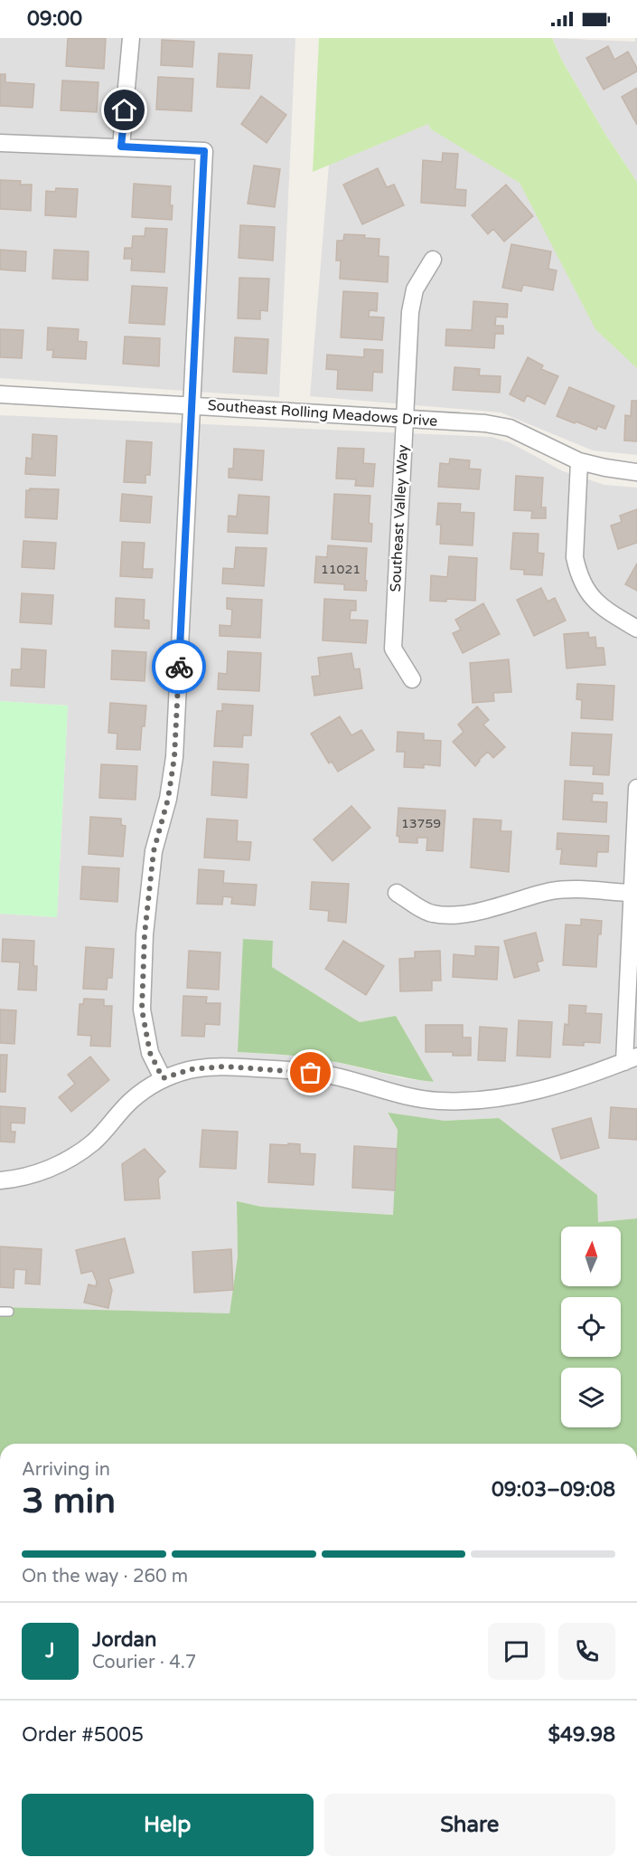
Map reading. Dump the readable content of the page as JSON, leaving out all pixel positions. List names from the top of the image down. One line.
{"streets":{"street":["Southeast Rolling Meadows Drive","Southeast Valley Way"]},"crossings":[["Southeast Rolling Meadows Drive","Southeast Valley Way"]],"house_numbers":["11021","13759"],"north":"top","page":{"status":"09:00","heading":["3 min","Arriving in","09:03–09:08"],"panel":["Jordan","Courier · 4.7","Order #5005","$49.98"],"bar":"On the way · 260 m","round":"J","buttons":["Help","Share"]}}
